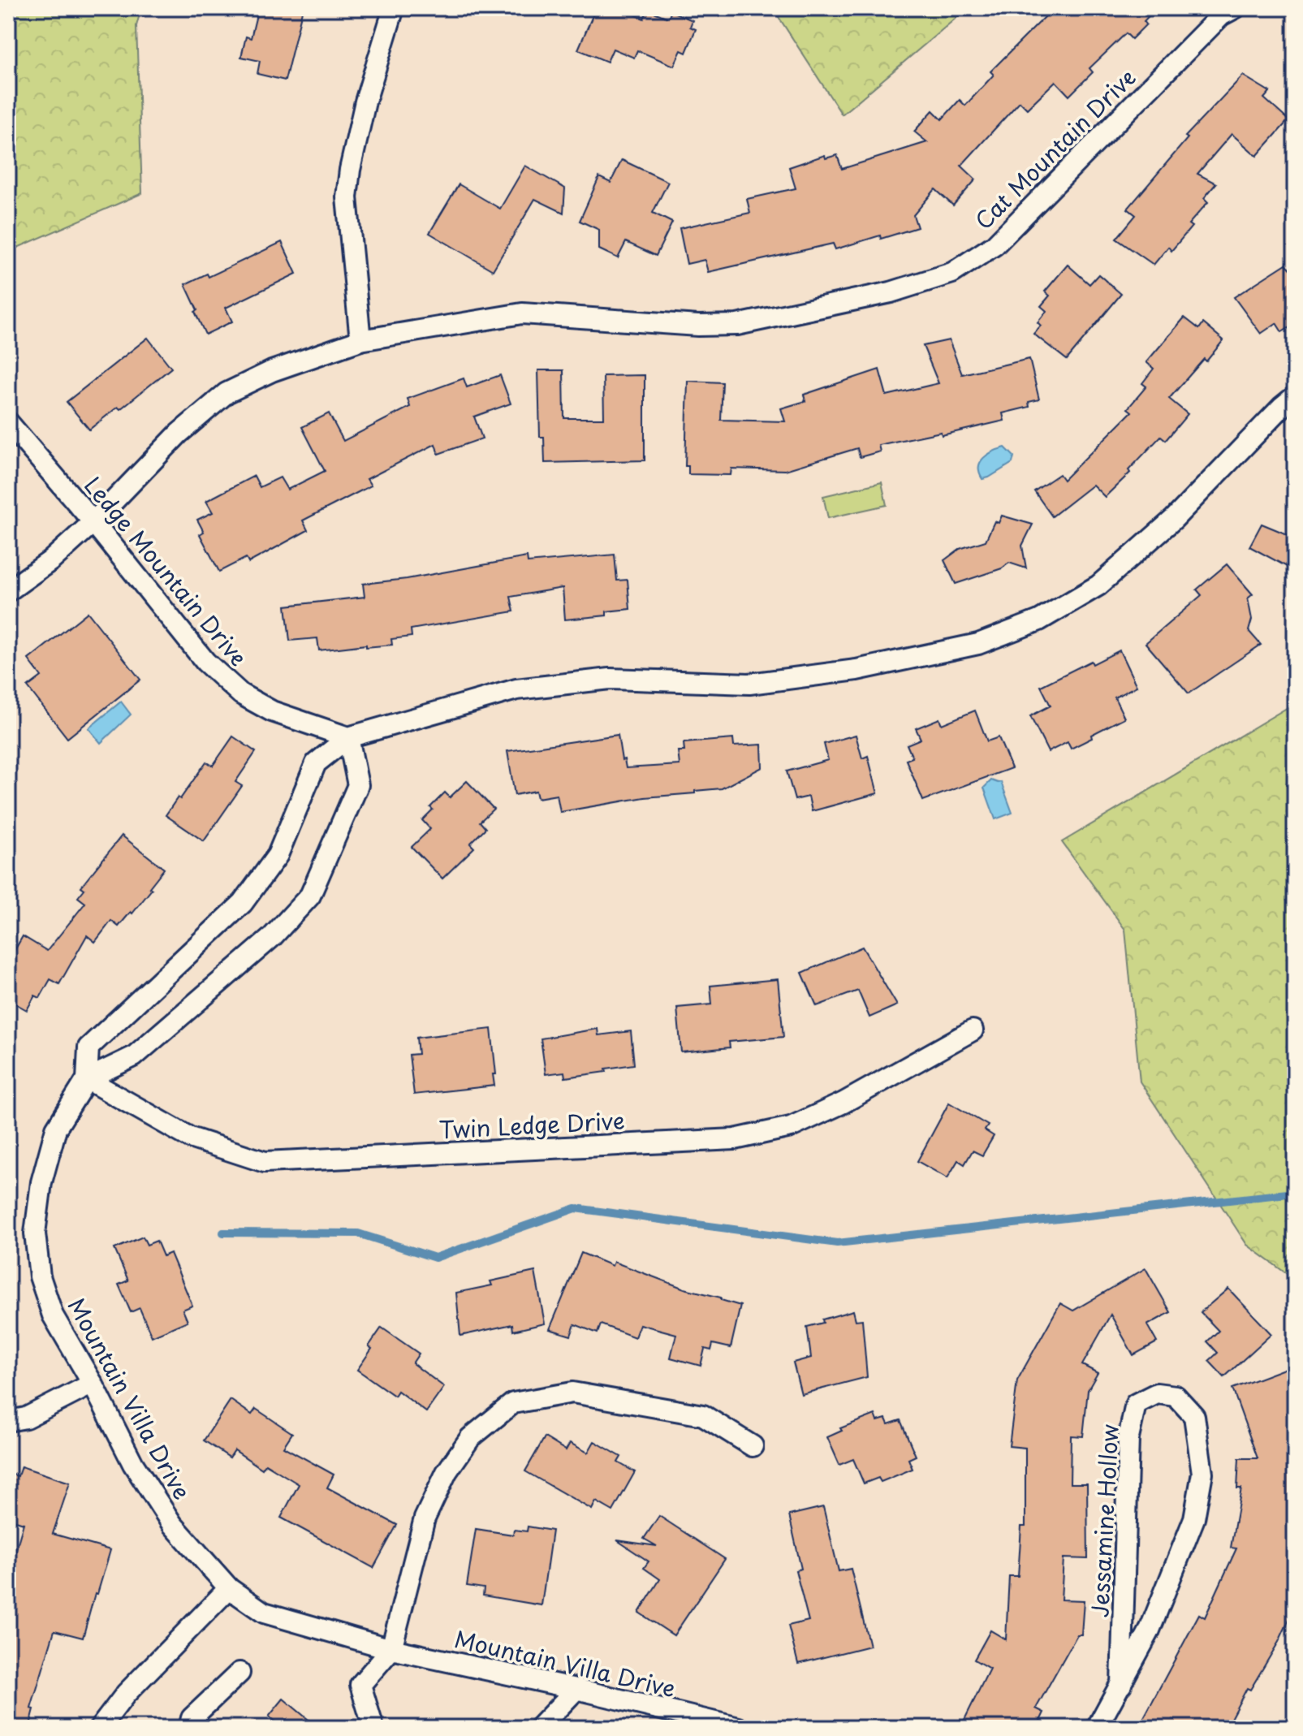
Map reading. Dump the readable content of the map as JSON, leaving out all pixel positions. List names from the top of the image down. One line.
{"streets":{"street":["Cat Mountain Drive","Ledge Mountain Drive","Twin Ledge Drive","Mountain Villa Drive","Jessamine Hollow"]},"crossings":[["Cat Mountain Drive","Ledge Mountain Drive"],["Ledge Mountain Drive","Mountain Villa Drive"],["Twin Ledge Drive","Mountain Villa Drive"]]}
